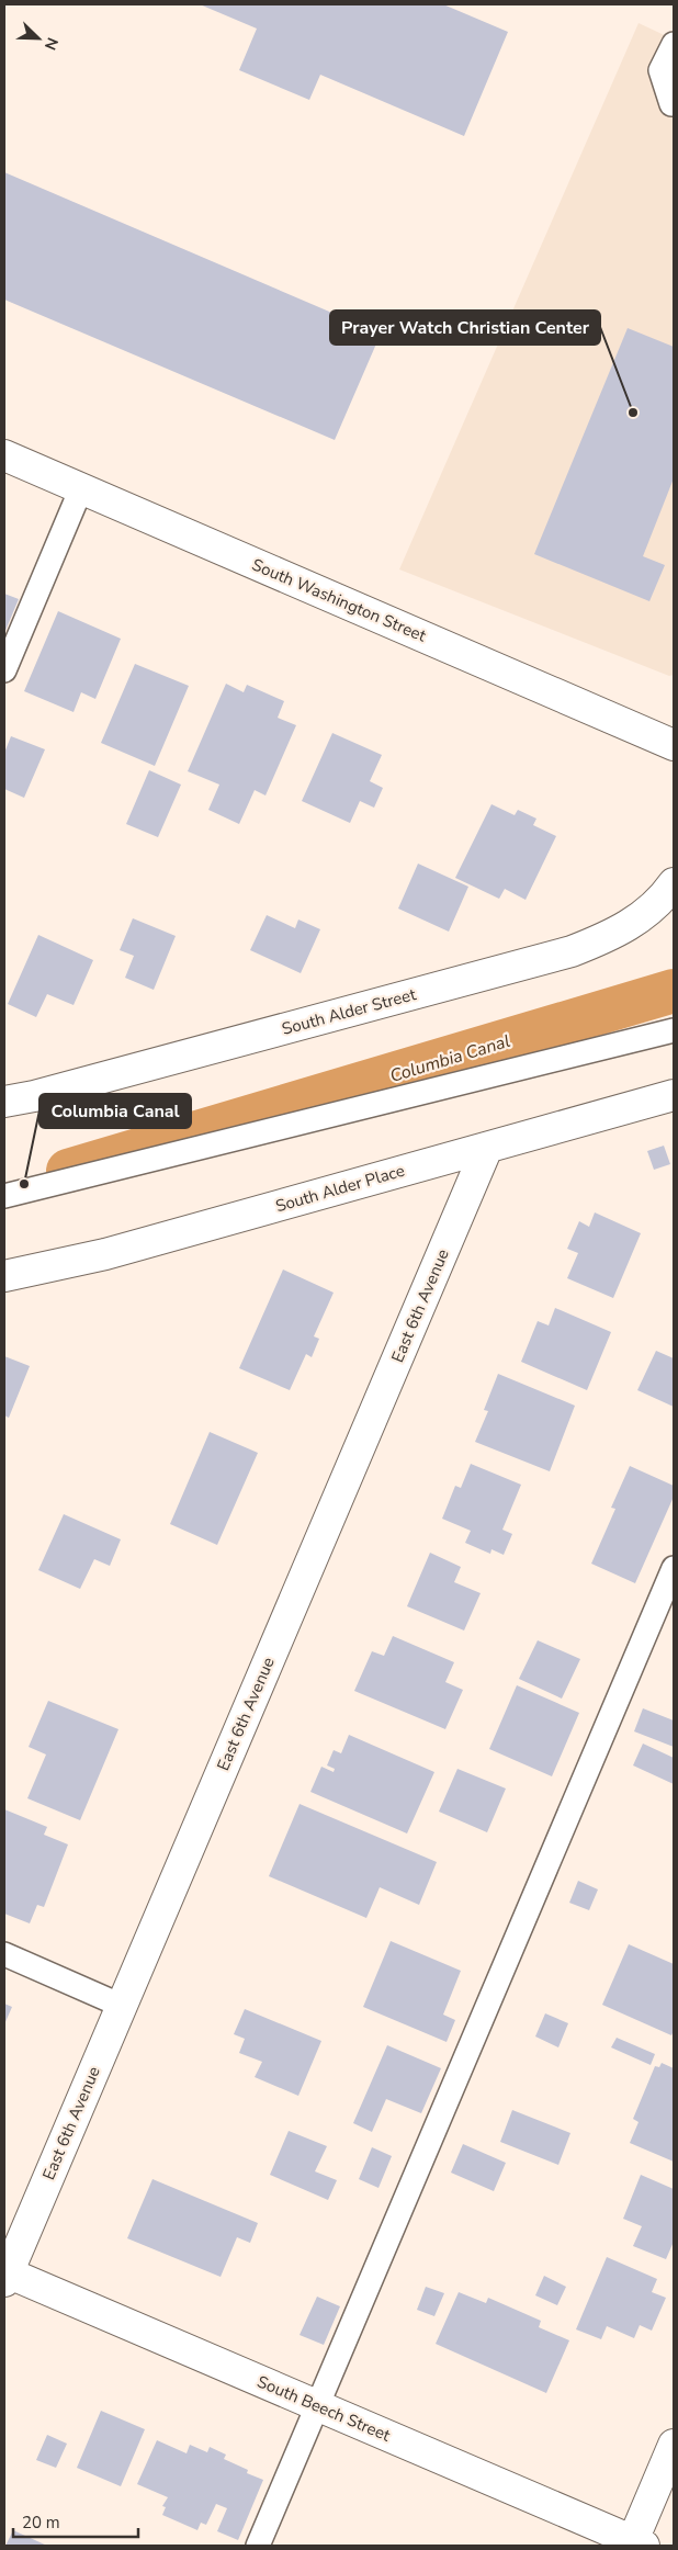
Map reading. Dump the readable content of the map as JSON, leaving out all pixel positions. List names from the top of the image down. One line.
{"streets":{"street":["South Washington Street","South Alder Street","South Alder Place","East 6th Avenue","South Beech Street"]},"crossings":[["South Alder Place","East 6th Avenue"],["East 6th Avenue","South Beech Street"]],"water":["Columbia Canal"],"places":["Prayer Watch Christian Center","Columbia Canal"],"scale_bar":"20 m","north":"bottom right"}
